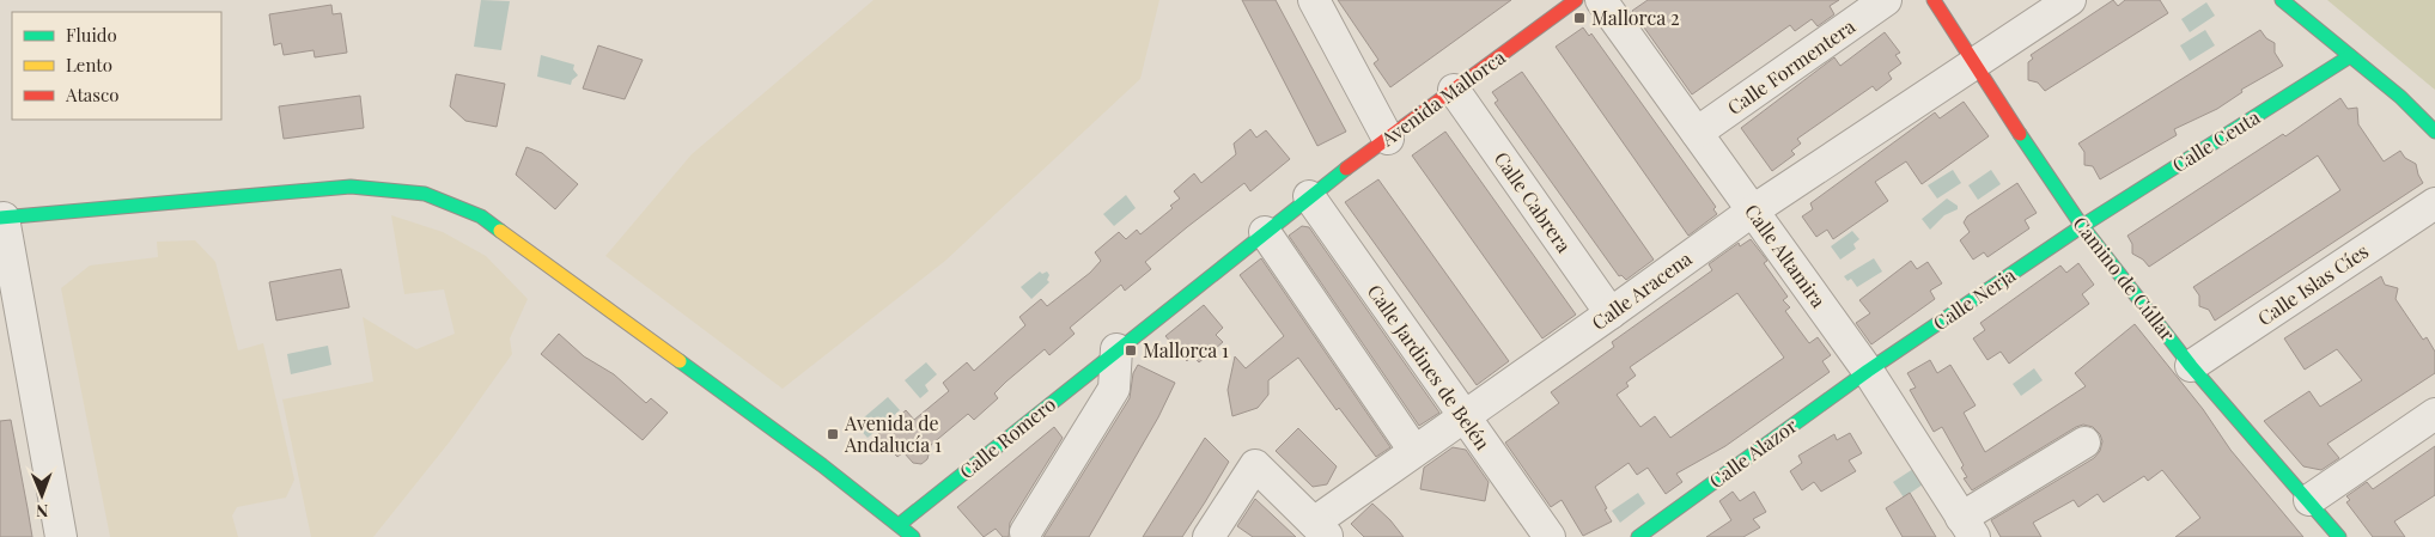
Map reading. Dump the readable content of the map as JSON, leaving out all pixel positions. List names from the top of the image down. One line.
{"streets":{"street":["Calle Formentera","Avenida Mallorca","Calle Ceuta","Calle Cabrera","Calle Altamira","Camino de Cúllar","Calle Islas Cíes","Calle Aracena","Calle Nerja","Calle Jardines de Belén","Calle Romero","Calle Alazor"]},"crossings":[["Calle Formentera","Calle Altamira"],["Avenida Mallorca","Calle Cabrera"],["Avenida Mallorca","Calle Jardines de Belén"],["Avenida Mallorca","Calle Romero"],["Calle Ceuta","Camino de Cúllar"],["Calle Ceuta","Calle Nerja"],["Calle Cabrera","Calle Aracena"],["Calle Altamira","Calle Aracena"],["Calle Altamira","Calle Nerja"],["Calle Altamira","Calle Alazor"],["Camino de Cúllar","Calle Islas Cíes"],["Camino de Cúllar","Calle Aracena"],["Camino de Cúllar","Calle Nerja"],["Calle Aracena","Calle Jardines de Belén"],["Calle Nerja","Calle Alazor"],["Calle Jardines de Belén","Calle Romero"]],"places":{"transit":["Mallorca 2","Mallorca 1","Avenida de Andalucía 1"]},"legend":["Fluido","Lento","Atasco"],"north":"bottom"}
